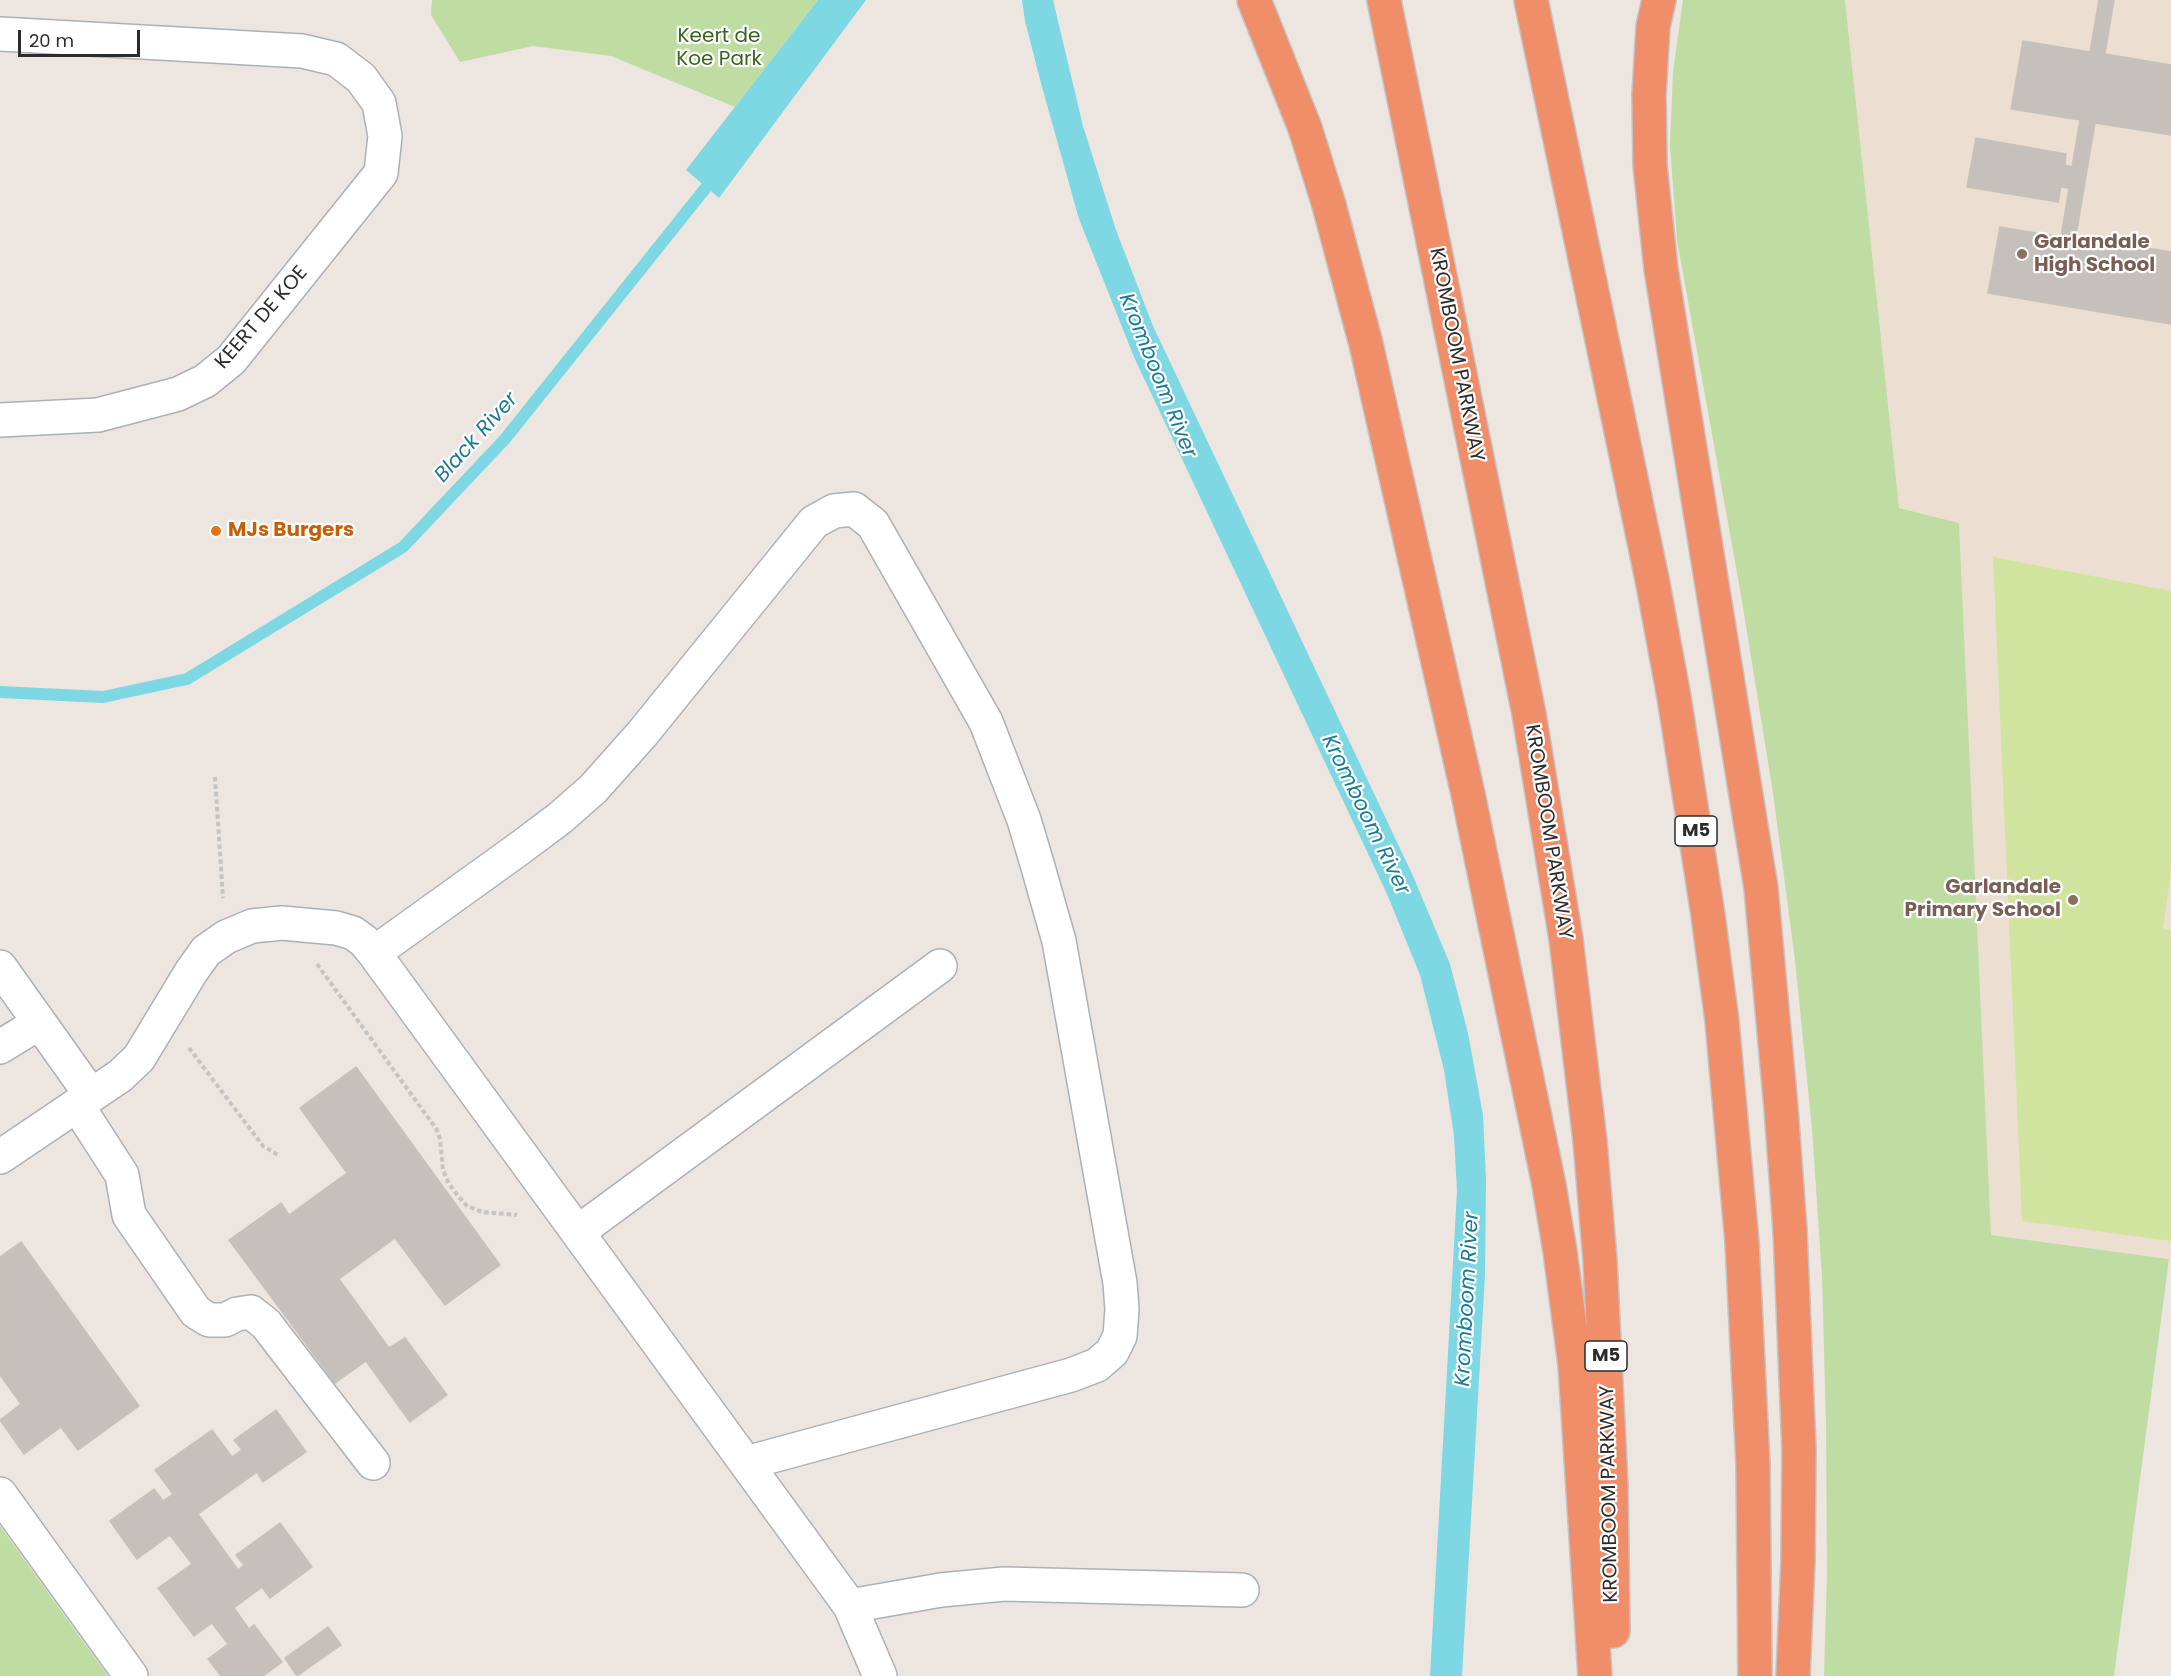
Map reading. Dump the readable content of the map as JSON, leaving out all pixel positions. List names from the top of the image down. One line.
{"streets":{"highway":["KROMBOOM PARKWAY","M5"],"street":["KEERT DE KOE"]},"water":["Kromboom River","Black River"],"parks":["Keert de Koe Park"],"places":["Garlandale High School","MJs Burgers","Garlandale Primary School"],"scale_bar":"20 m"}
